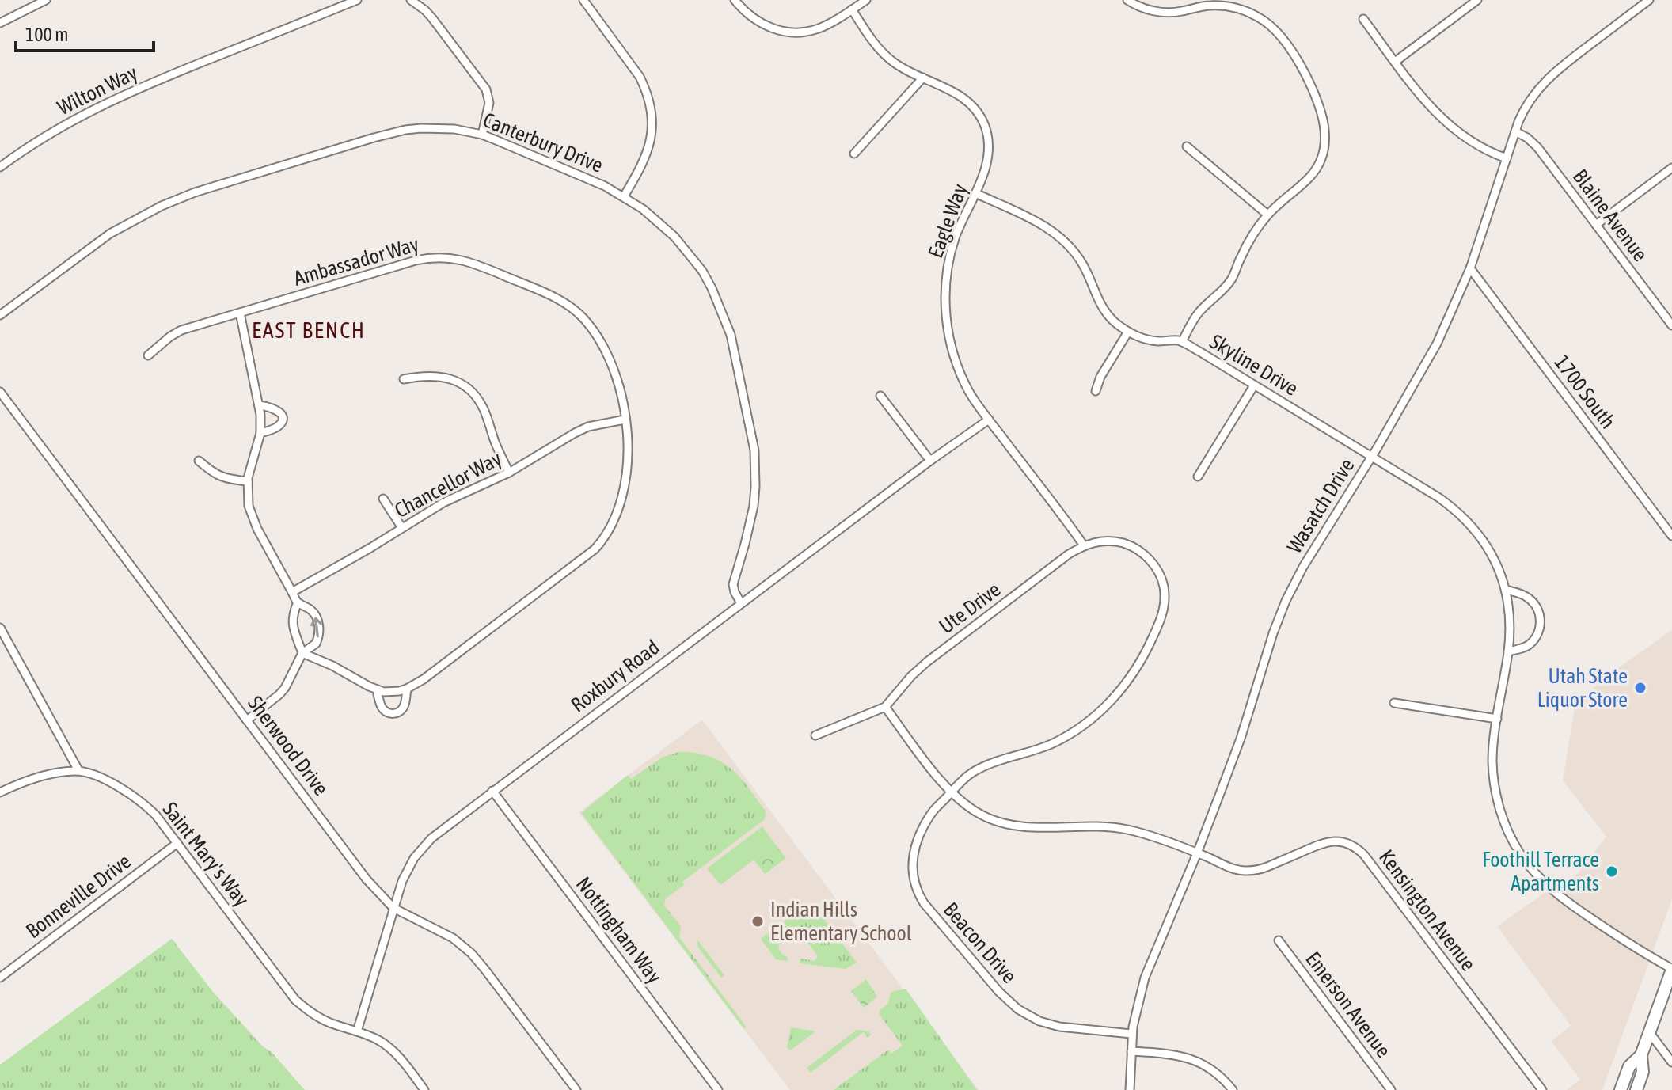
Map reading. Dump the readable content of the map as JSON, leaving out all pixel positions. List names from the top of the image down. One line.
{"streets":{"street":["Wilton Way","Canterbury Drive","Blaine Avenue","Eagle Way","Ambassador Way","Skyline Drive","1700 South","Chancellor Way","Wasatch Drive","Ute Drive","Roxbury Road","Sherwood Drive","Saint Mary's Way","Bonneville Drive","Kensington Avenue","Nottingham Way","Beacon Drive","Emerson Avenue"]},"crossings":[["Canterbury Drive","Roxbury Road"],["Blaine Avenue","Wasatch Drive"],["Eagle Way","Skyline Drive"],["Eagle Way","Ute Drive"],["Eagle Way","Roxbury Road"],["Eagle Way","Beacon Drive"],["Ambassador Way","Chancellor Way"],["Skyline Drive","Wasatch Drive"],["1700 South","Wasatch Drive"],["Wasatch Drive","Kensington Avenue"],["Wasatch Drive","Beacon Drive"],["Ute Drive","Kensington Avenue"],["Ute Drive","Beacon Drive"],["Roxbury Road","Sherwood Drive"],["Roxbury Road","Saint Mary's Way"],["Roxbury Road","Nottingham Way"],["Saint Mary's Way","Bonneville Drive"],["Kensington Avenue","Beacon Drive"]],"districts":["EAST BENCH"],"places":["Utah State Liquor Store","Foothill Terrace Apartments","Indian Hills Elementary School"],"scale_bar":"100 m"}
